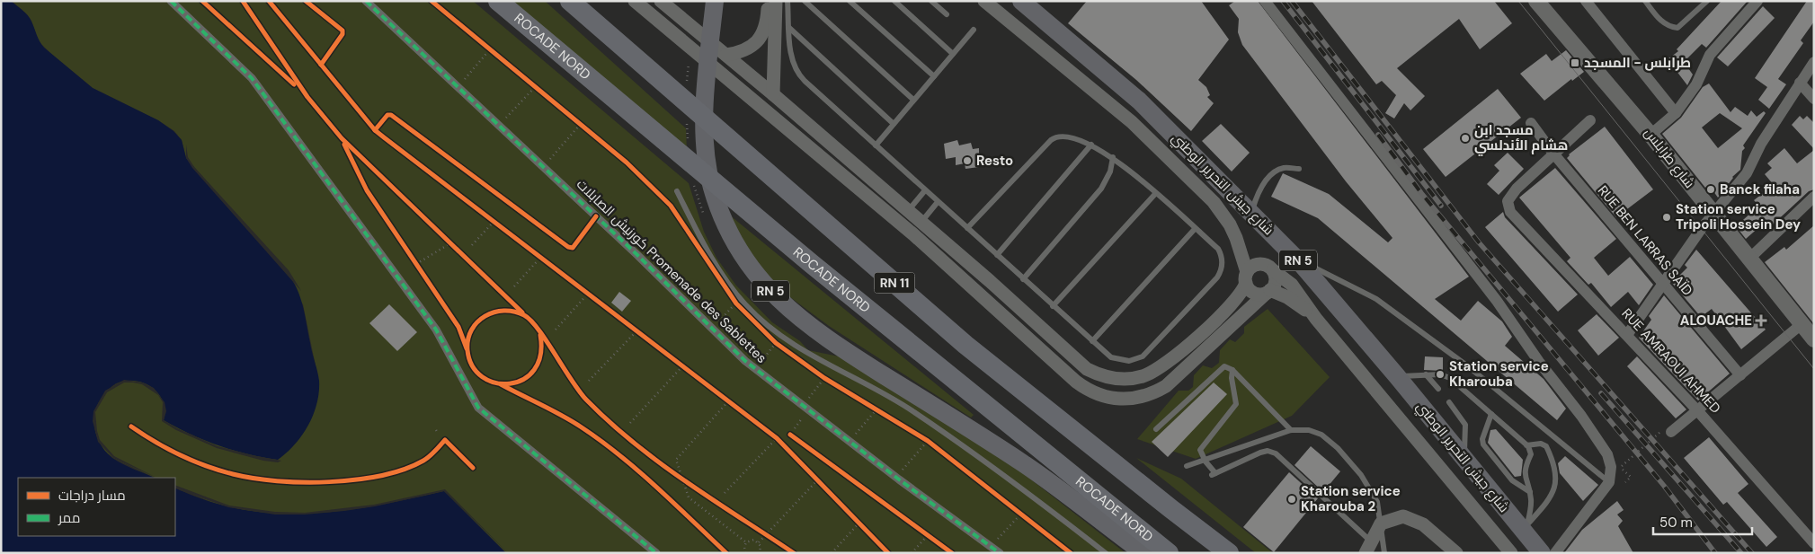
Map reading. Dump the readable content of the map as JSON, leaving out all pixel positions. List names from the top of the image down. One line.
{"streets":{"highway":["ROCADE NORD","شارع جيش التحرير الوطني","RN 5","RN 11"],"main road":["شارع طرابلس"],"street":["RUE BEN LARRAS SAÏD","كورنيش الصابلات Promenade des Sablettes","RUE AMRAOUI AHMED"]},"crossings":[["RUE BEN LARRAS SAÏD","RUE AMRAOUI AHMED"]],"places":{"transit":["طرابلس - المسجد"],"other":["مسجد ابن هشام الأندلسي","Resto","Banck filaha","Station service Tripoli Hossein Dey","Station service Kharouba","Station service Kharouba 2"],"health":["ALOUACHE"]},"legend":["مسار دراجات","ممر"],"scale_bar":"50 m"}
